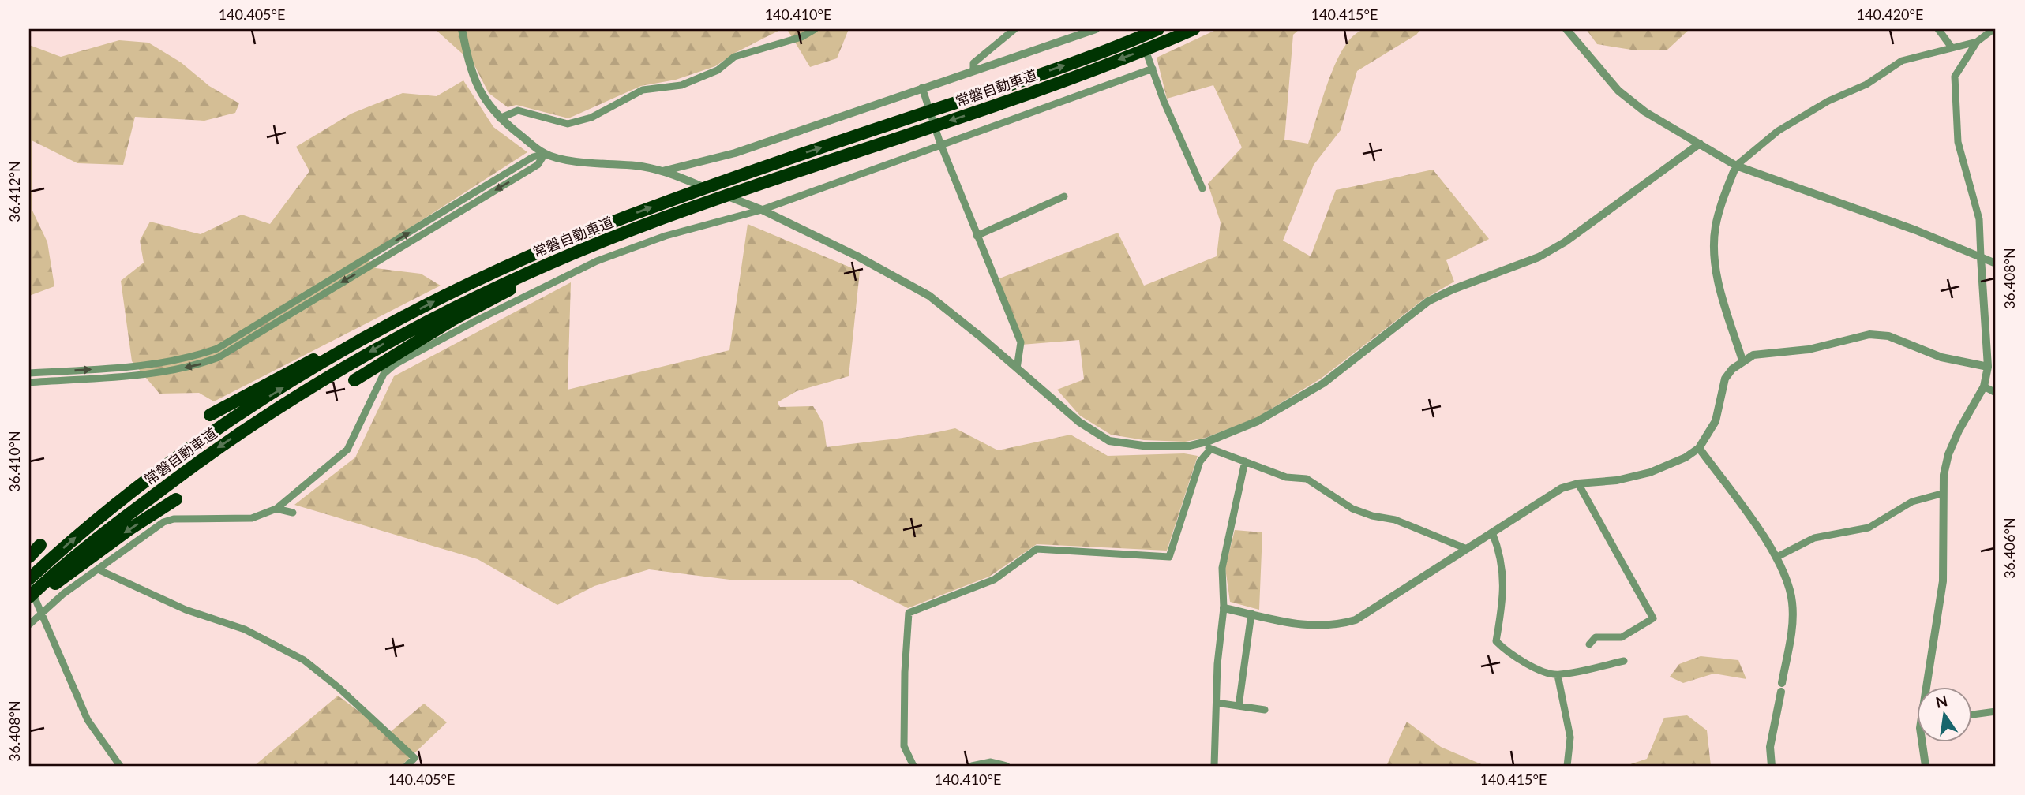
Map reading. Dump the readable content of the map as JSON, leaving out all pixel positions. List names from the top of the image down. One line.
{"streets":{"highway":["常磐自動車道"]},"north":"top","coordinates":["140.405°E","140.410°E","140.415°E","140.420°E","36.412°N","36.408°N","36.410°N","36.406°N"]}
